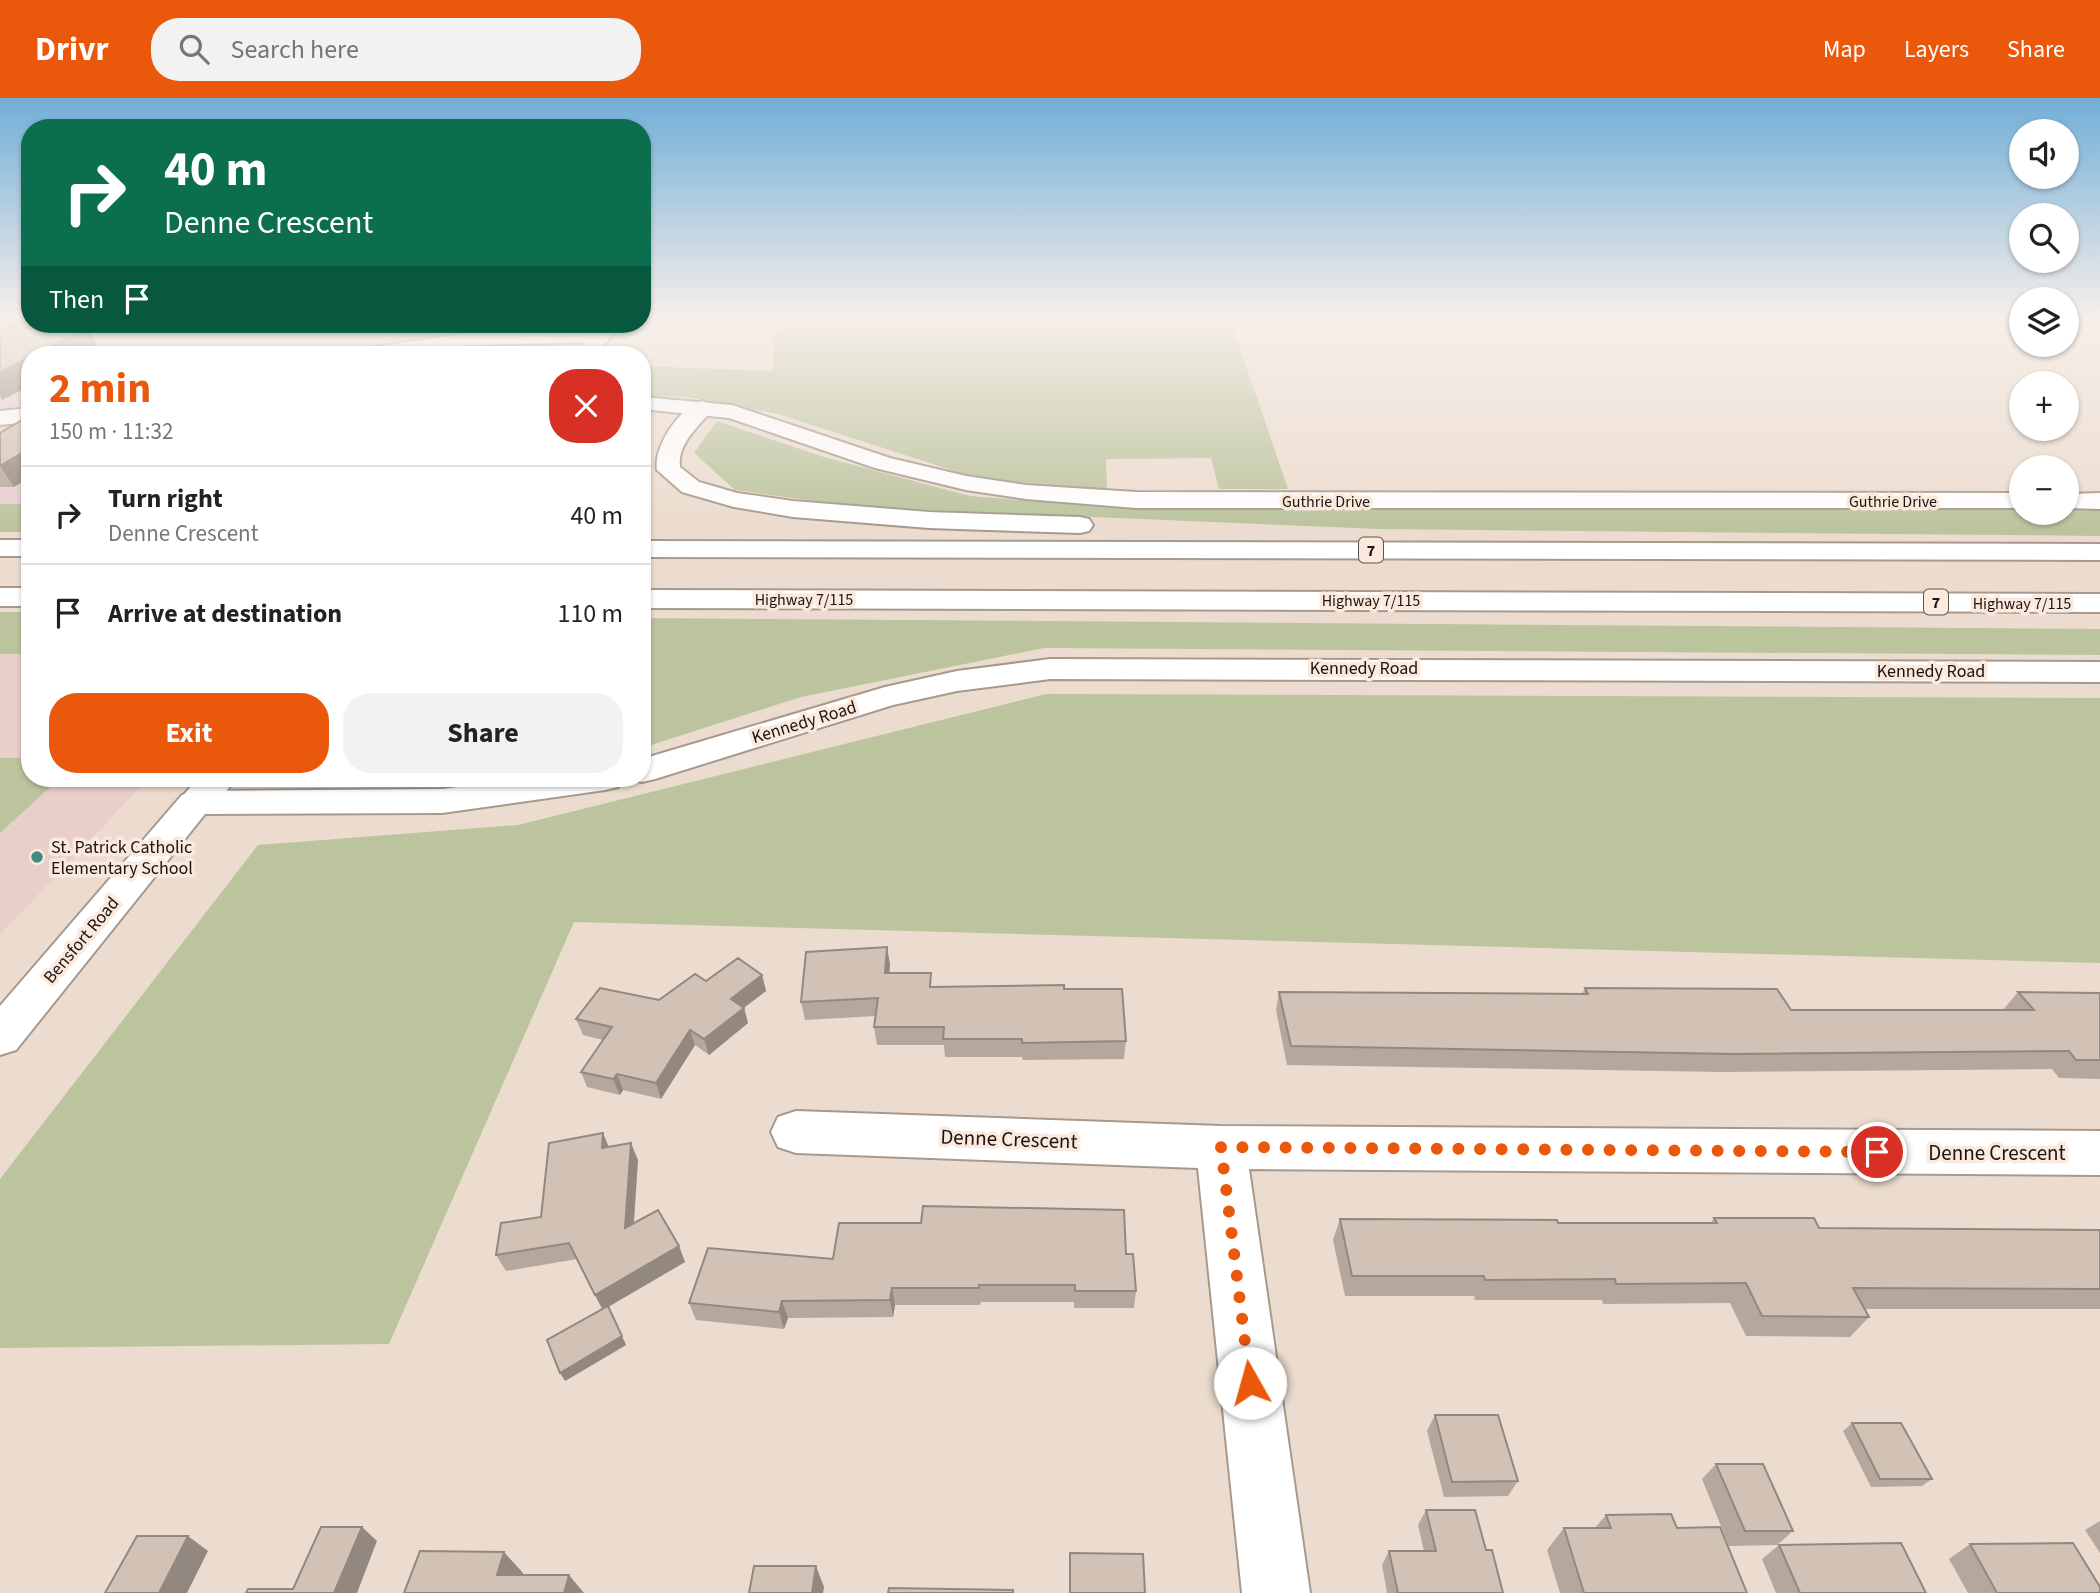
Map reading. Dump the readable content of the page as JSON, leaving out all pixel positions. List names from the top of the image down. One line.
{"streets":{"main road":["Guthrie Drive","7","Highway 7/115","Kennedy Road","Bensfort Road","Denne Crescent"]},"places":["St. Patrick Catholic Elementary School"],"page":{"header":"Drivr","search":"Search here","nav":["Map","Layers","Share"],"map_buttons":["+","−"],"turn":["40 m","Denne Crescent"],"then":"Then","heading":["2 min","150 m · 11:32"],"list":[{"name":"Turn right","note":"Denne Crescent","value":"40 m"},{"name":"Arrive at destination","value":"110 m"}],"buttons":["Exit","Share"]}}
